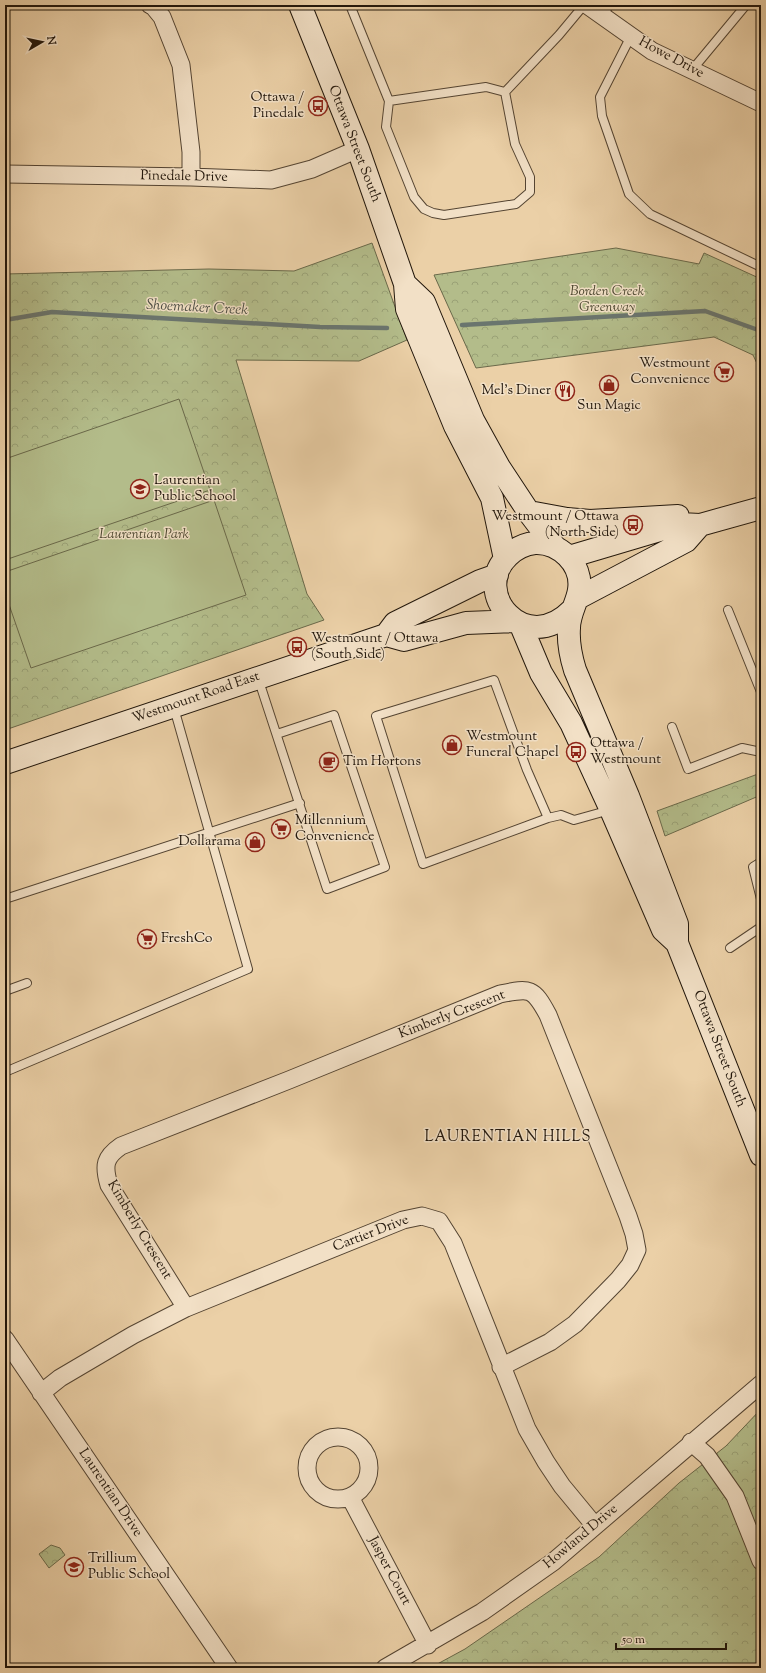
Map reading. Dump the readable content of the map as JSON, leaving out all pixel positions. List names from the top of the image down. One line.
{"streets":{"main road":["Ottawa Street South","Westmount Road East"],"street":["Howe Drive","Pinedale Drive","Kimberly Crescent","Cartier Drive","Laurentian Drive","Howland Drive","Jasper Court"]},"crossings":[["Ottawa Street South","Pinedale Drive"],["Kimberly Crescent","Cartier Drive"],["Cartier Drive","Laurentian Drive"],["Cartier Drive","Howland Drive"],["Howland Drive","Jasper Court"]],"districts":["LAURENTIAN HILLS"],"water":["Shoemaker Creek"],"parks":["Borden Creek Greenway","Laurentian Park"],"places":{"bus stop":["Ottawa / Pinedale","Westmount / Ottawa (North Side)","Westmount / Ottawa (South Side)","Ottawa / Westmount"],"supermarket":["Westmount Convenience","Millennium Convenience","FreshCo"],"shop":["Sun Magic","Westmount Funeral Chapel","Dollarama"],"restaurant":["Mel's Diner"],"school or university":["Laurentian Public School","Trillium Public School"],"cafe":["Tim Hortons"]},"scale_bar":"50 m","north":"right"}
